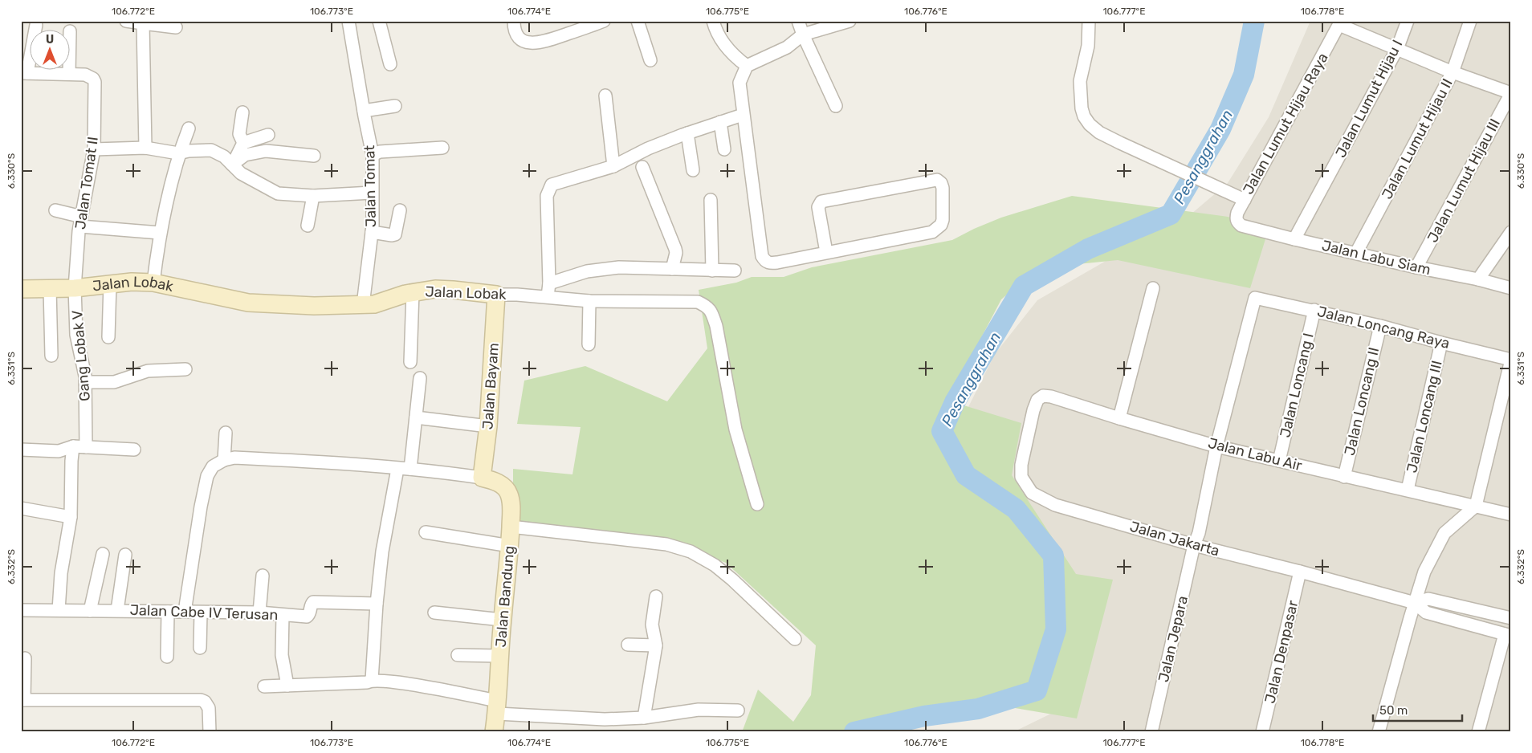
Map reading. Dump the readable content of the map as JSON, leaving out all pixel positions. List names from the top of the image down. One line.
{"streets":{"street":["Jalan Lumut Hijau I","Jalan Lumut Hijau Raya","Jalan Lumut Hijau II","Jalan Lumut Hijau III","Jalan Tomat II","Jalan Tomat","Jalan Labu Siam","Jalan Lobak","Jalan Loncang Raya","Gang Lobak V","Jalan Loncang I","Jalan Bayam","Jalan Loncang II","Jalan Loncang III","Jalan Labu Air","Jalan Jakarta","Jalan Bandung","Jalan Cabe IV Terusan","Jalan Jepara","Jalan Denpasar"]},"crossings":[["Jalan Lumut Hijau I","Jalan Labu Siam"],["Jalan Lumut Hijau Raya","Jalan Labu Siam"],["Jalan Lumut Hijau II","Jalan Labu Siam"],["Jalan Lumut Hijau III","Jalan Labu Siam"],["Jalan Tomat II","Jalan Lobak"],["Jalan Tomat II","Gang Lobak V"],["Jalan Tomat","Jalan Lobak"],["Jalan Lobak","Gang Lobak V"],["Jalan Lobak","Jalan Bayam"],["Jalan Loncang Raya","Jalan Loncang I"],["Jalan Loncang Raya","Jalan Loncang II"],["Jalan Loncang Raya","Jalan Loncang III"],["Jalan Loncang Raya","Jalan Jepara"],["Jalan Loncang I","Jalan Labu Air"],["Jalan Bayam","Jalan Bandung"],["Jalan Loncang II","Jalan Labu Air"],["Jalan Loncang III","Jalan Labu Air"],["Jalan Labu Air","Jalan Jakarta"],["Jalan Labu Air","Jalan Jepara"],["Jalan Jakarta","Jalan Jepara"],["Jalan Jakarta","Jalan Denpasar"]],"water":["Pesanggrahan"],"scale_bar":"50 m","north":"top","coordinates":["106.772°E","106.773°E","106.774°E","106.775°E","106.776°E","106.777°E","106.778°E","6.330°S","6.331°S","6.332°S"]}
